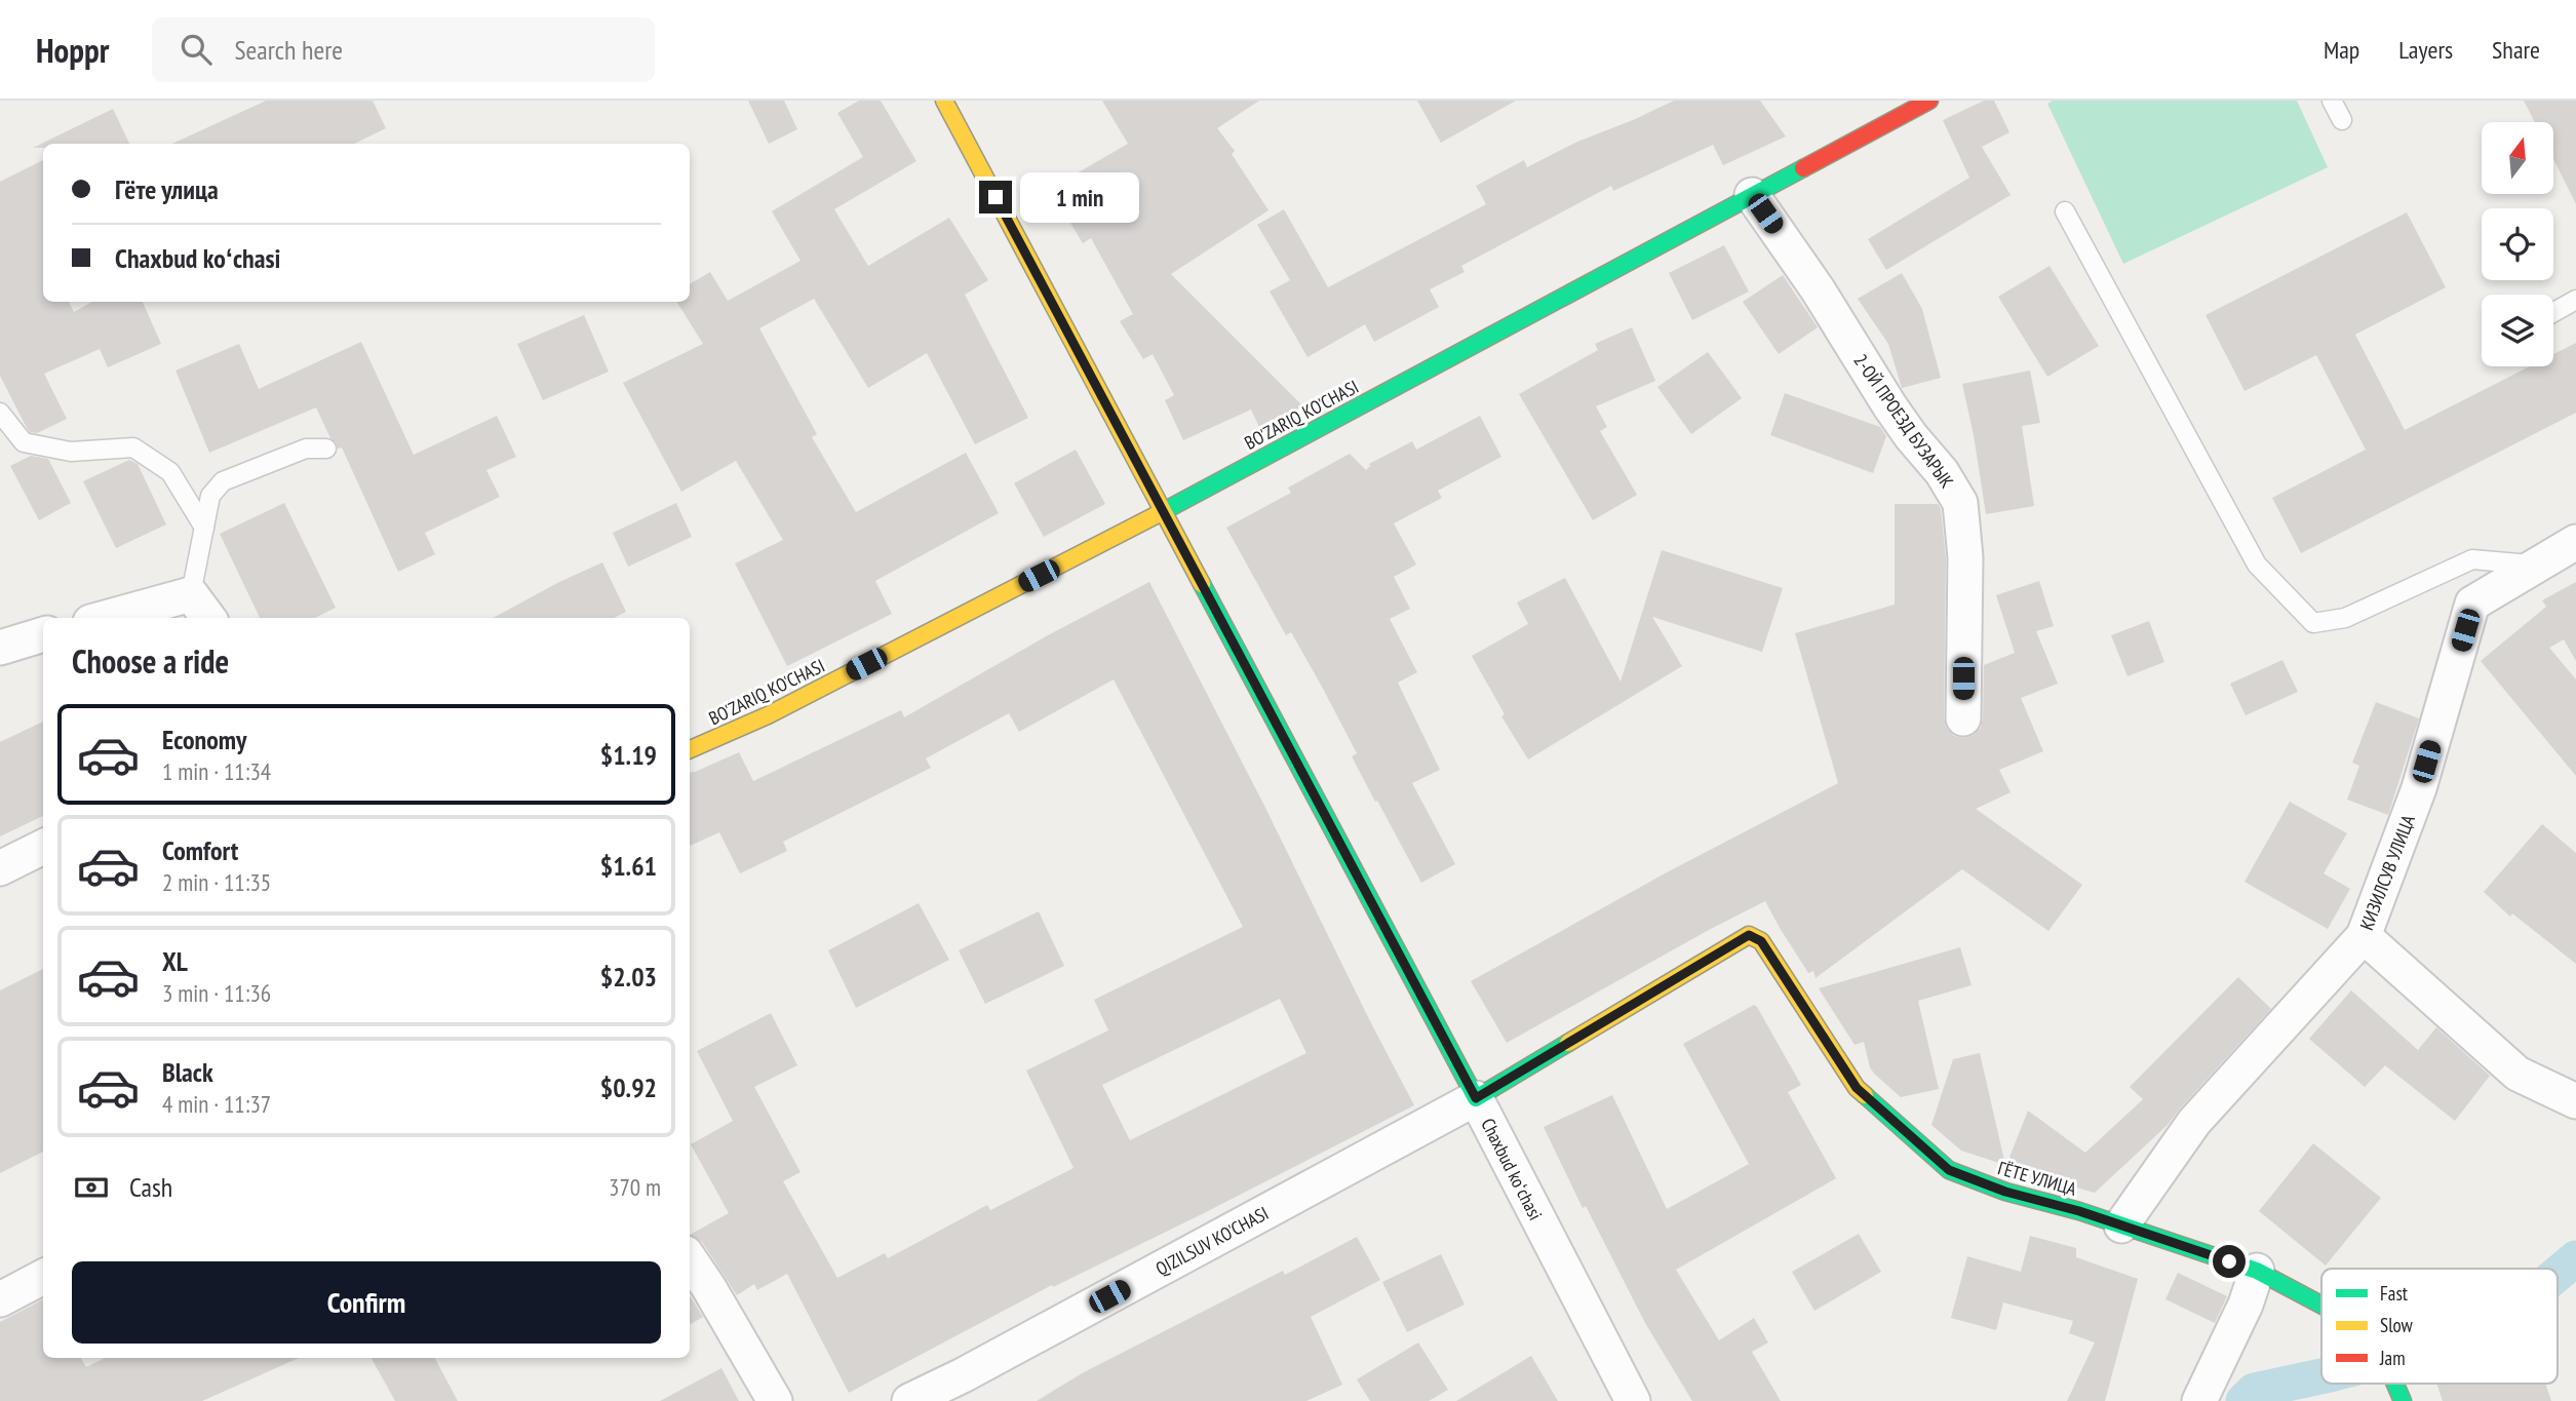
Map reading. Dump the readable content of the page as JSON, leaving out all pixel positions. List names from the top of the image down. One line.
{"streets":{"street":["BO'ZARIQ KO'CHASI","2-ОЙ ПРОЕЗД БУЗАРЫК","КИЗИЛСУВ УЛИЦА","Chaxbud koʻchasi","ГЁТЕ УЛИЦА","QIZILSUV KO'CHASI"]},"crossings":[["BO'ZARIQ KO'CHASI","2-ОЙ ПРОЕЗД БУЗАРЫК"],["BO'ZARIQ KO'CHASI","Chaxbud koʻchasi"],["КИЗИЛСУВ УЛИЦА","ГЁТЕ УЛИЦА"],["Chaxbud koʻchasi","ГЁТЕ УЛИЦА"],["Chaxbud koʻchasi","QIZILSUV KO'CHASI"],["ГЁТЕ УЛИЦА","QIZILSUV KO'CHASI"]],"legend":["Fast","Slow","Jam"],"north":"top","page":{"header":"Hoppr","search":"Search here","nav":["Map","Layers","Share"],"banner":["Гёте улица","Chaxbud koʻchasi"],"bubble":"1 min","heading":"Choose a ride","list":[{"name":"Economy","note":"1 min · 11:34","value":"$1.19"},{"name":"Comfort","note":"2 min · 11:35","value":"$1.61"},{"name":"XL","note":"3 min · 11:36","value":"$2.03"},{"name":"Black","note":"4 min · 11:37","value":"$0.92"}],"pay":["Cash","370 m"],"buttons":"Confirm"}}
